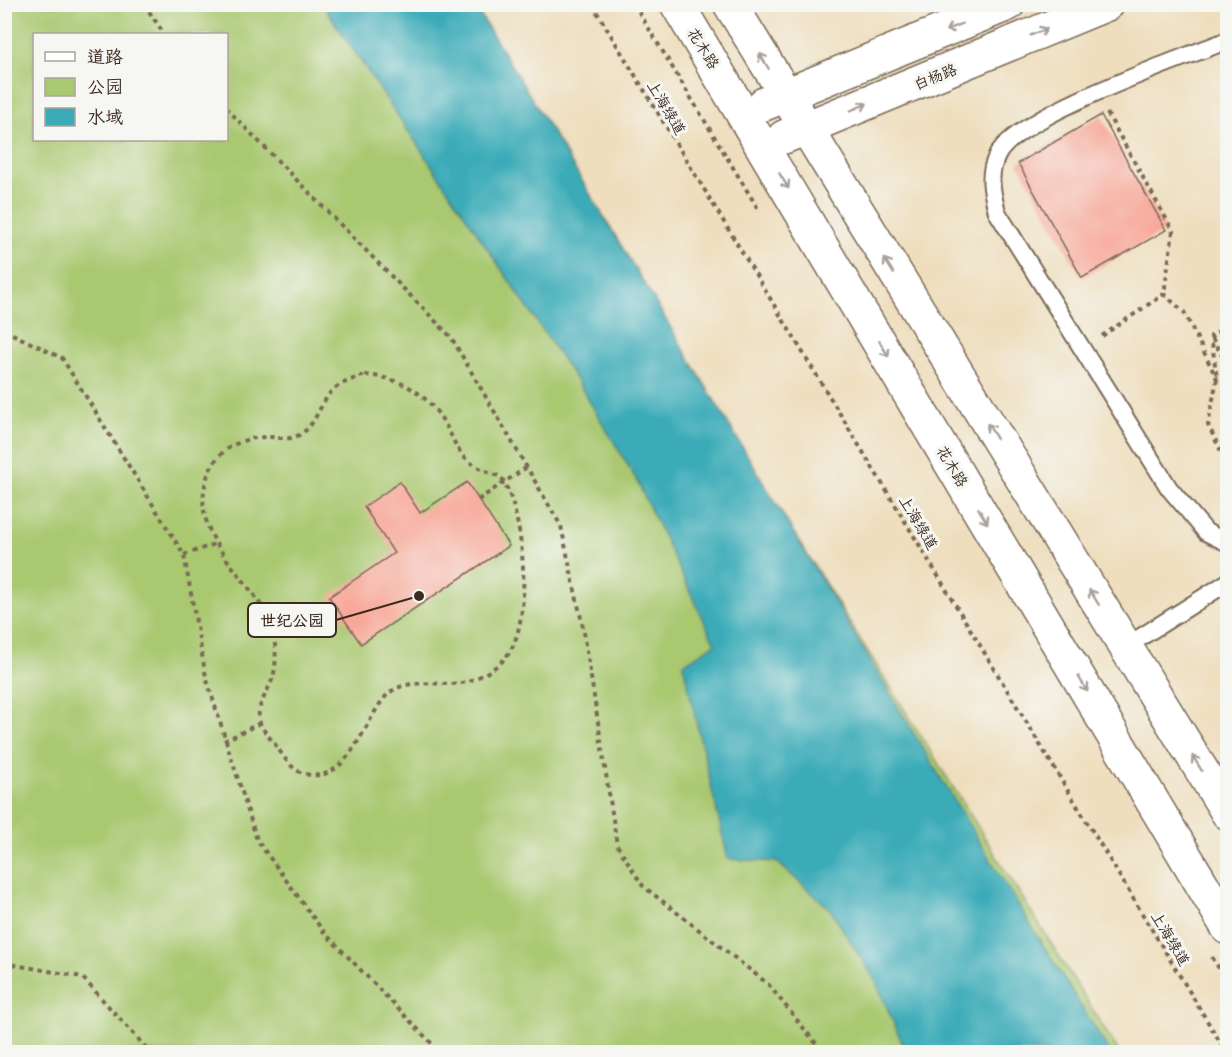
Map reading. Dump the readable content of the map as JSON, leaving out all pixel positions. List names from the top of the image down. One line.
{"streets":{"main road":["花木路","白杨路"],"path":["上海绿道"]},"crossings":[["花木路","白杨路"]],"places":["世纪公园"],"legend":["道路","公园","水域"]}
